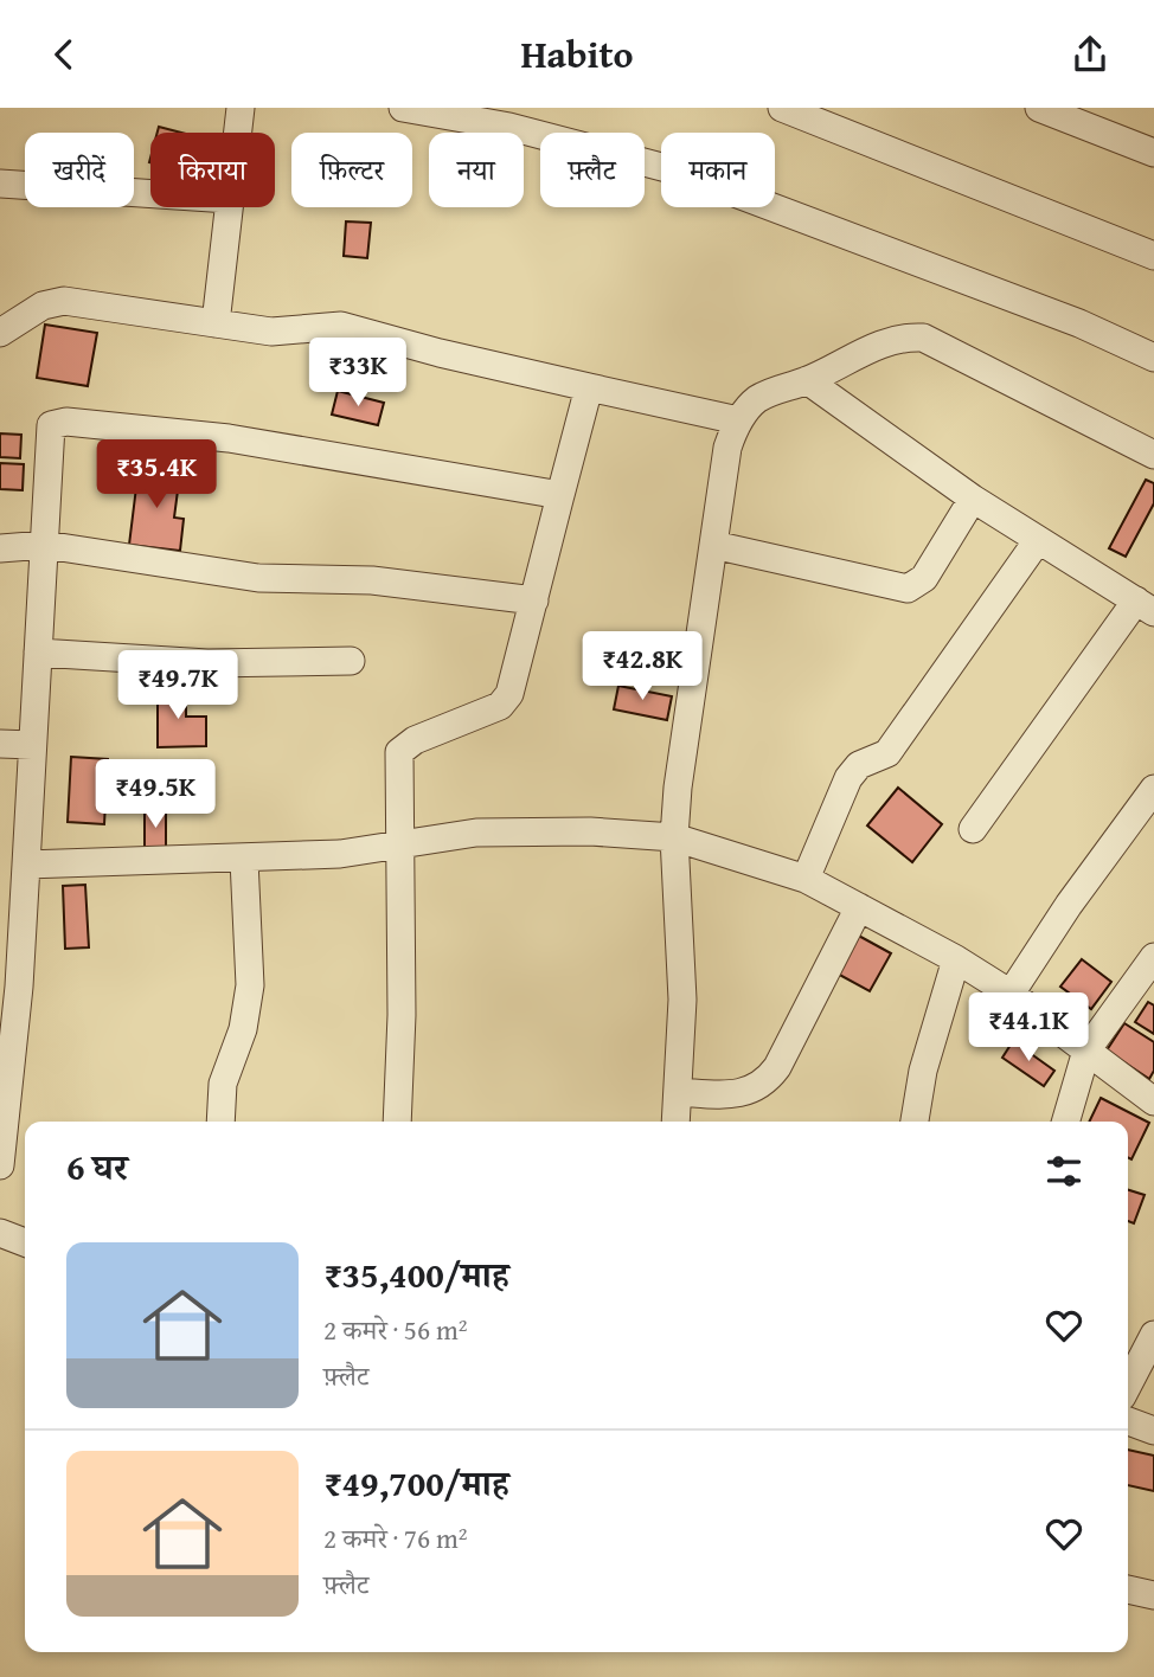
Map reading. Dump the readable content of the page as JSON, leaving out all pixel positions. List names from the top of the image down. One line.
{"page":{"header":"Habito","chip":["खरीदें","किराया","फ़िल्टर","नया","फ़्लैट","मकान"],"price":["₹33K","₹35.4K","₹42.8K","₹49.7K","₹49.5K","₹44.1K"],"heading":"6 घर","list":[{"name":"₹35,400/माह","note":"2 कमरे · 56 m² · फ़्लैट"},{"name":"₹49,700/माह","note":"2 कमरे · 76 m² · फ़्लैट"}]}}
